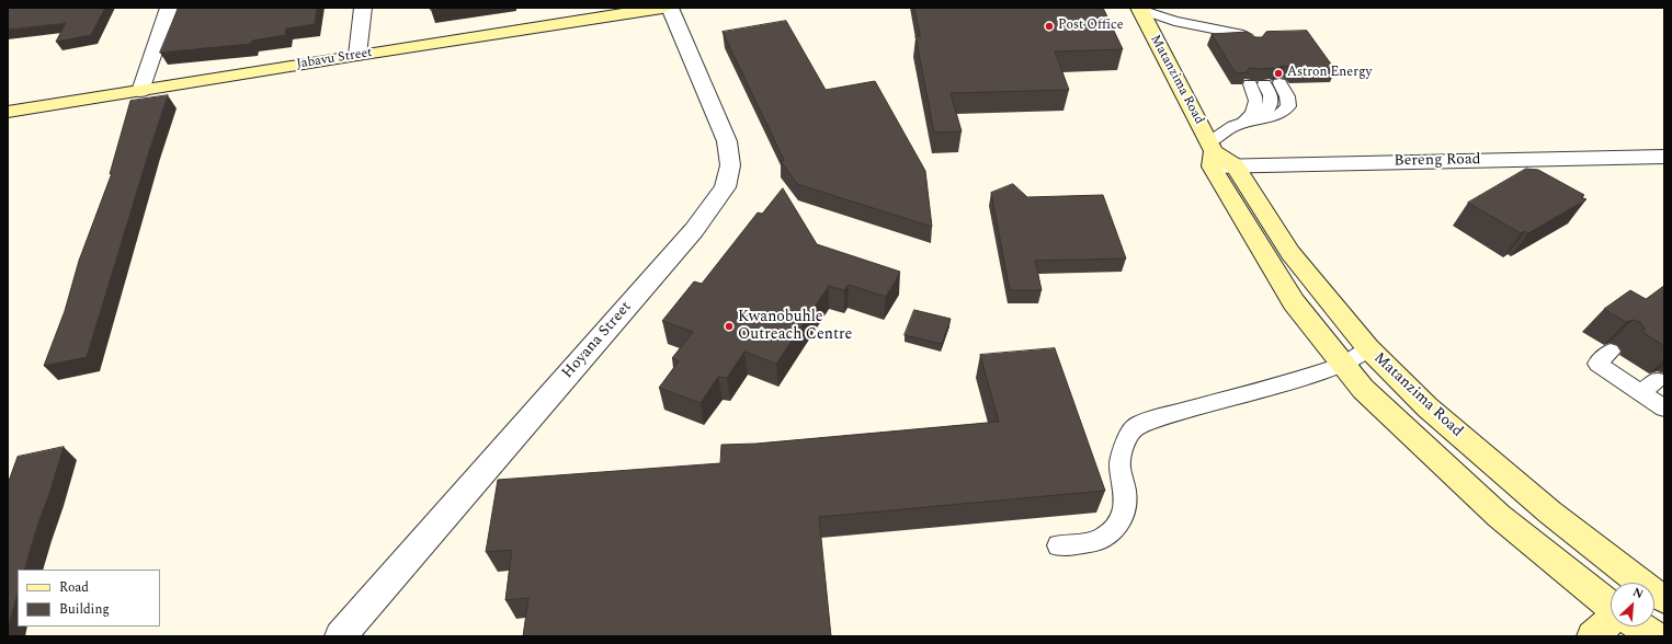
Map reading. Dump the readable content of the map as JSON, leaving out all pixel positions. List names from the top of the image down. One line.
{"streets":{"street":["Jabavu Street","Matanzima Road","Bereng Road","Hoyana Street"]},"crossings":[["Matanzima Road","Bereng Road"]],"places":["Post Office","Astron Energy","Kwanobuhle Outreach Centre"],"legend":["Road","Building"],"north":"top right"}
